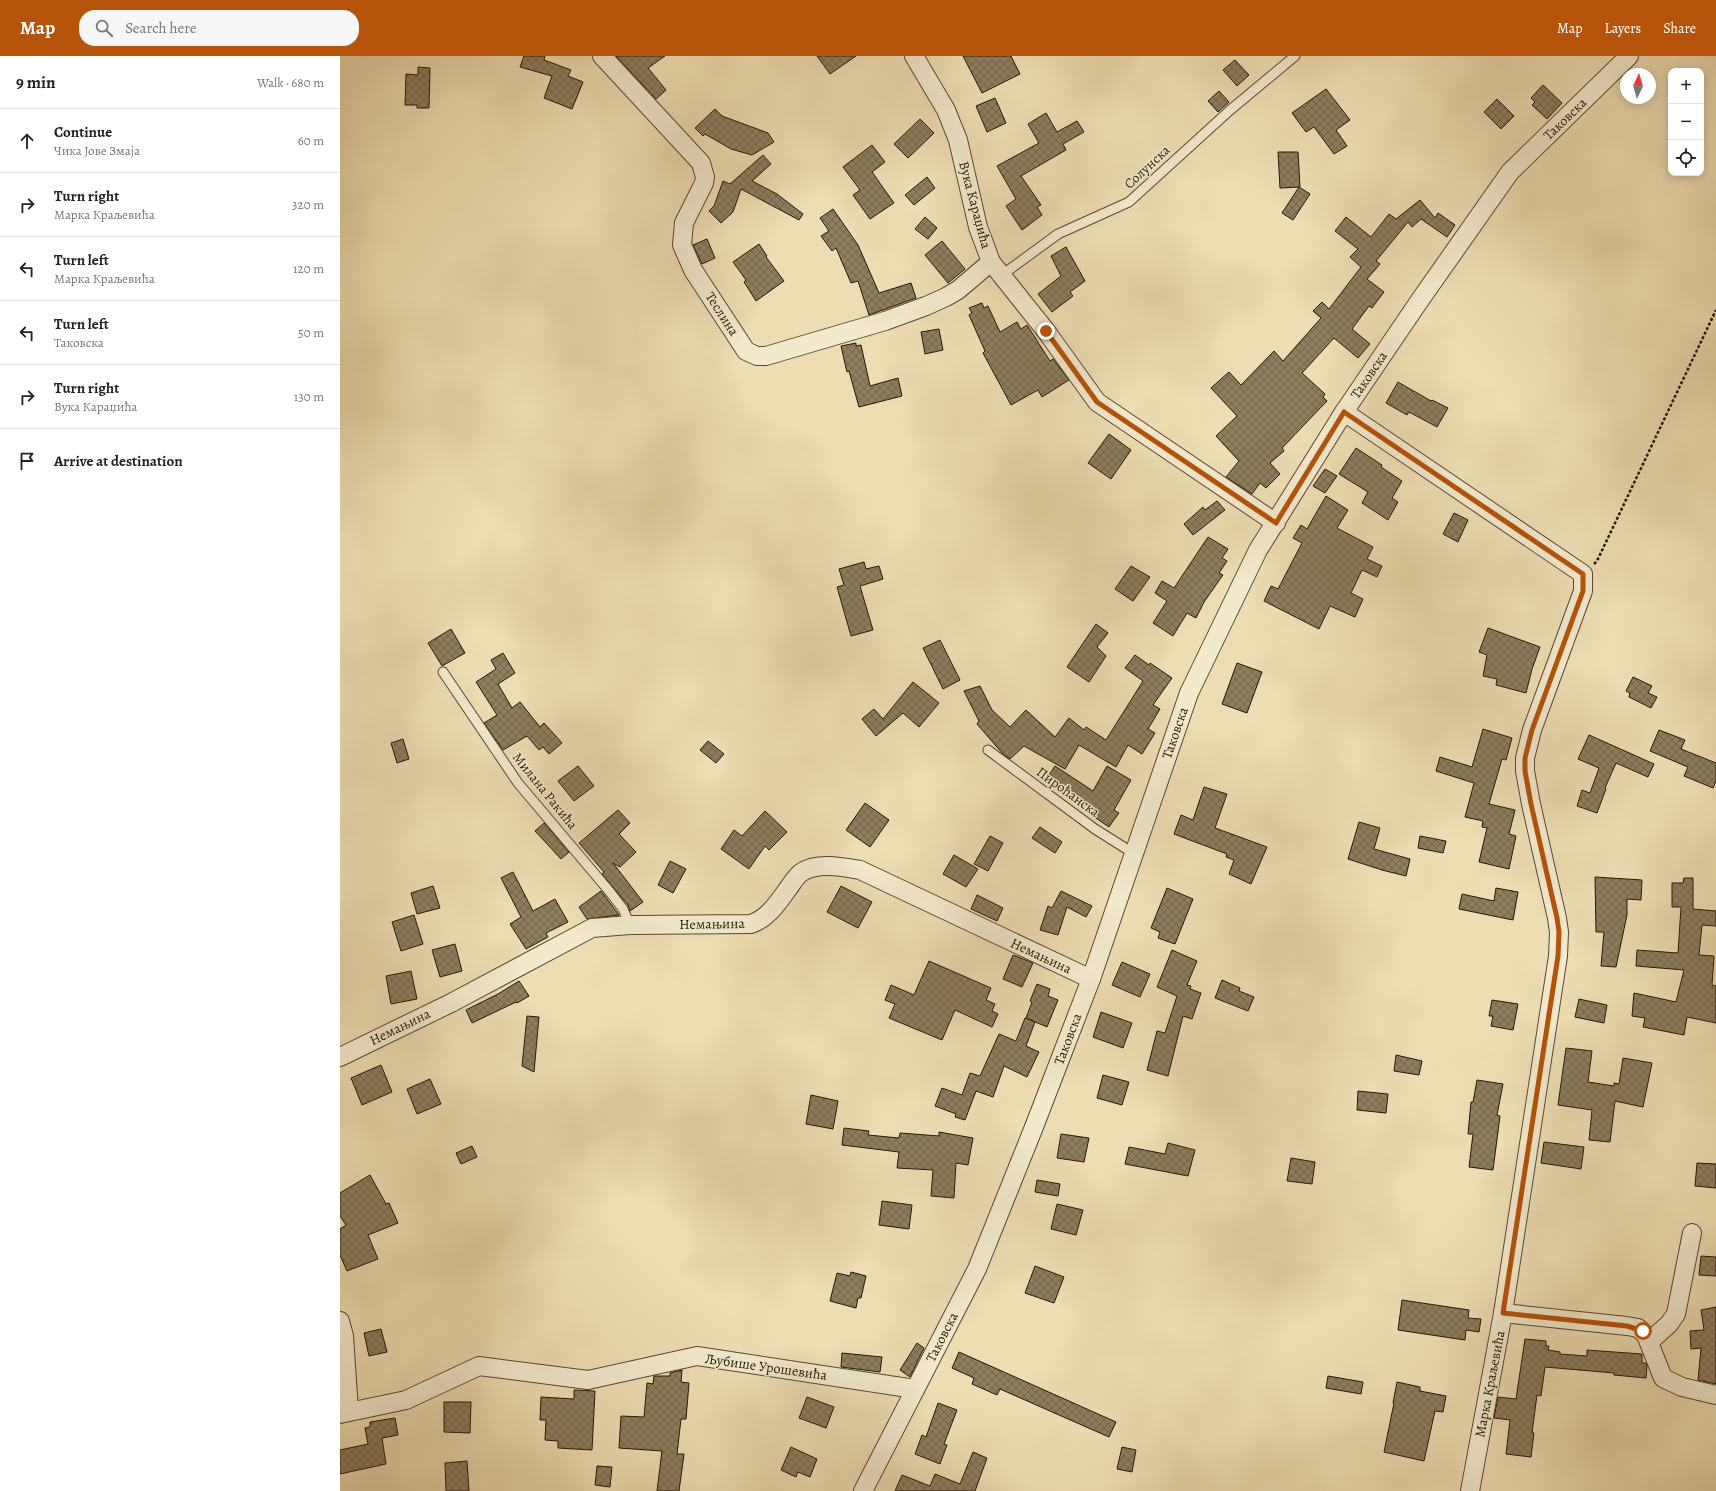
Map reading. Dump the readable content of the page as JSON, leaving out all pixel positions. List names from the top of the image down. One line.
{"streets":{"street":["Таковска","Вука Караџића","Теслина","Немањина","Љубише Урошевића","Марка Краљевића"],"lane":["Солунска","Милана Ракића","Пироћанска"]},"crossings":[["Таковска","Вука Караџића"],["Таковска","Пироћанска"],["Таковска","Немањина"],["Таковска","Љубише Урошевића"],["Солунска","Вука Караџића"],["Солунска","Теслина"],["Вука Караџића","Теслина"],["Милана Ракића","Немањина"]],"north":"top","page":{"header":"Map","search":"Search here","nav":["Map","Layers","Share"],"heading":["9 min","Walk · 680 m"],"map_buttons":["+","−"],"list":[["Continue","Чика Јове Змаја","60 m"],["Turn right","Марка Краљевића","320 m"],["Turn left","Марка Краљевића","120 m"],["Turn left","Таковска","50 m"],["Turn right","Вука Караџића","130 m"],"Arrive at destination"]}}
